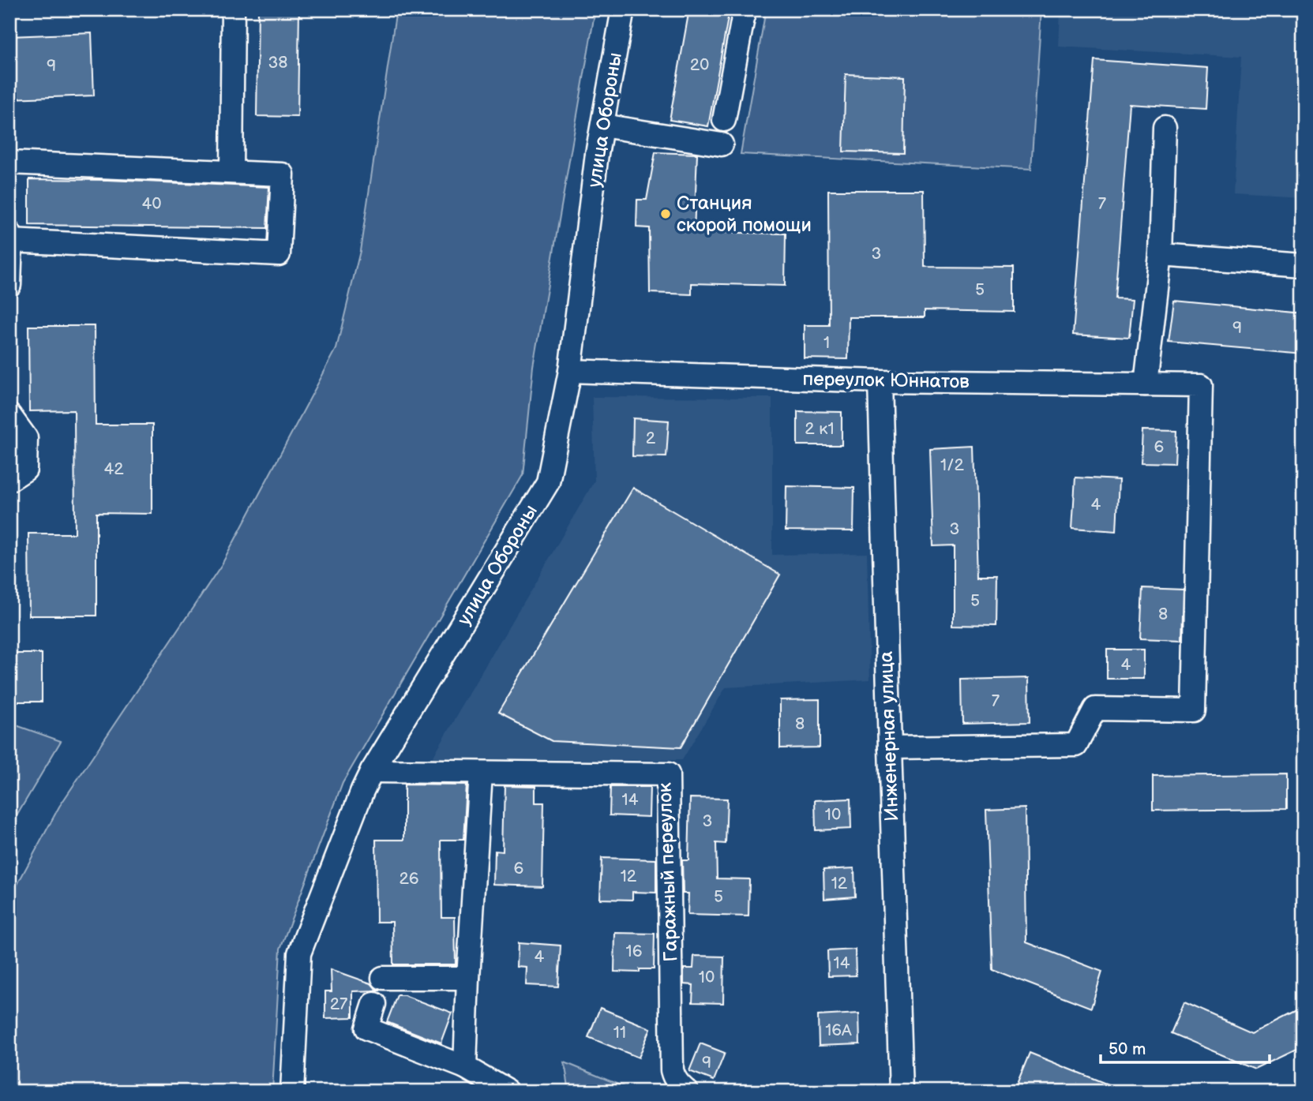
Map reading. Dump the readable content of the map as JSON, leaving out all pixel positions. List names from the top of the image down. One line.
{"streets":{"street":["улица Обороны","переулок Юннатов","Инженерная улица","Гаражный переулок"]},"crossings":[["улица Обороны","переулок Юннатов"],["улица Обороны","Гаражный переулок"],["переулок Юннатов","Инженерная улица"]],"places":["Станция скорой помощи"],"house_numbers":["38","20","9","40","7","3","5","9","1","2 к1","2","6","1/2","42","4","3","5","8","4","7","8","14","10","3","6","12","26","12","5","16","4","14","10","27","16А","11","9"],"scale_bar":"50 m"}
